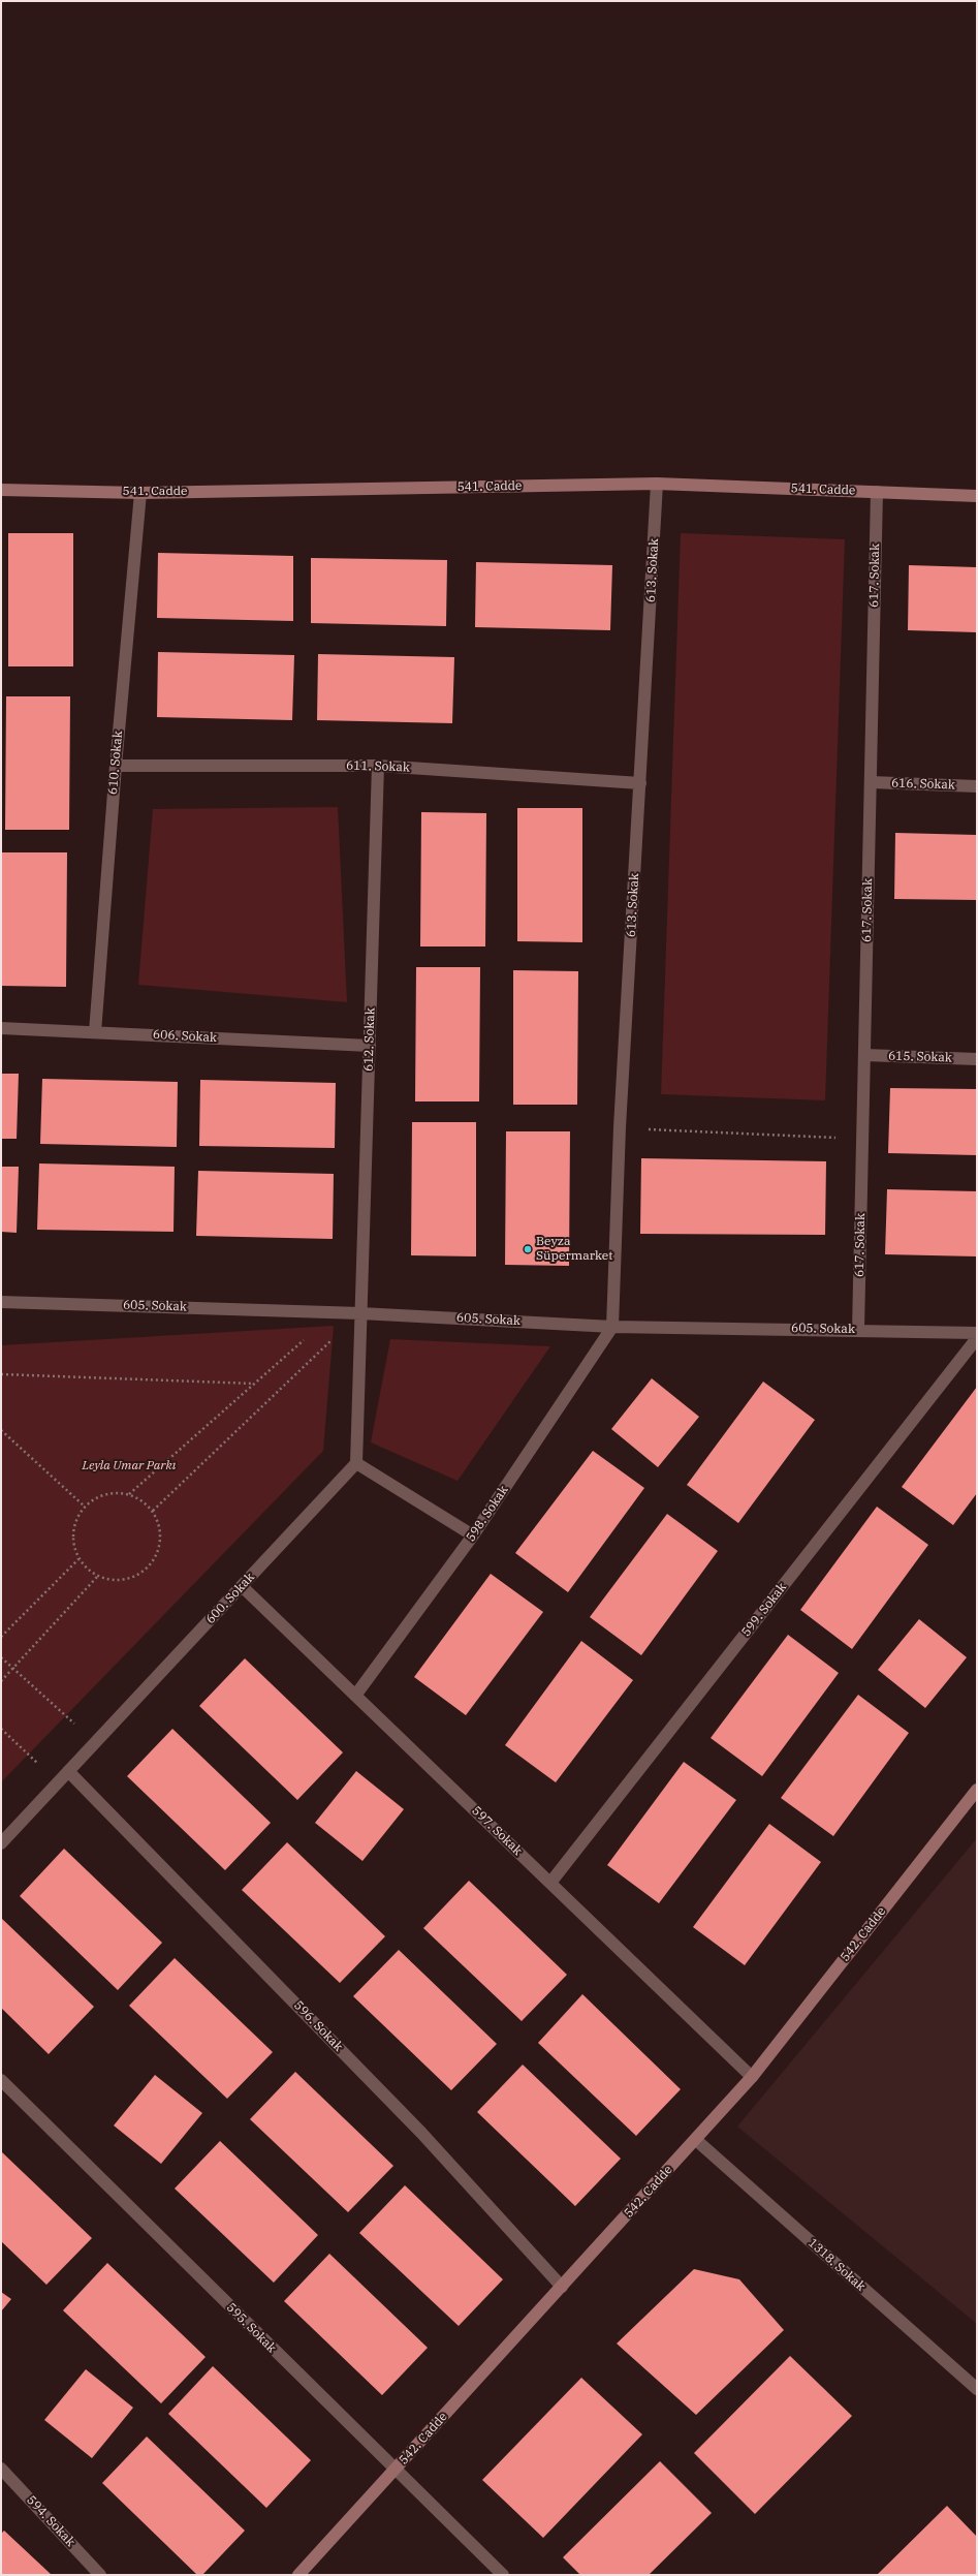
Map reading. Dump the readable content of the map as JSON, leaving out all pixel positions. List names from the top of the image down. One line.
{"streets":{"street":["541. Cadde","613. Sokak","617. Sokak","610. Sokak","611. Sokak","616. Sokak","606. Sokak","612. Sokak","615. Sokak","605. Sokak","598. Sokak","600. Sokak","599. Sokak","597. Sokak","542. Cadde","596. Sokak","1318. Sokak","595. Sokak","594. Sokak"]},"crossings":[["541. Cadde","613. Sokak"],["541. Cadde","617. Sokak"],["541. Cadde","610. Sokak"],["613. Sokak","611. Sokak"],["613. Sokak","605. Sokak"],["613. Sokak","598. Sokak"],["617. Sokak","616. Sokak"],["617. Sokak","615. Sokak"],["617. Sokak","605. Sokak"],["610. Sokak","611. Sokak"],["610. Sokak","606. Sokak"],["611. Sokak","612. Sokak"],["606. Sokak","612. Sokak"],["612. Sokak","605. Sokak"],["605. Sokak","598. Sokak"],["598. Sokak","597. Sokak"],["600. Sokak","597. Sokak"],["600. Sokak","596. Sokak"],["599. Sokak","597. Sokak"],["597. Sokak","542. Cadde"],["542. Cadde","596. Sokak"],["542. Cadde","1318. Sokak"],["542. Cadde","595. Sokak"]],"parks":["Leyla Umar Parkı"],"places":["Beyza Süpermarket"]}
